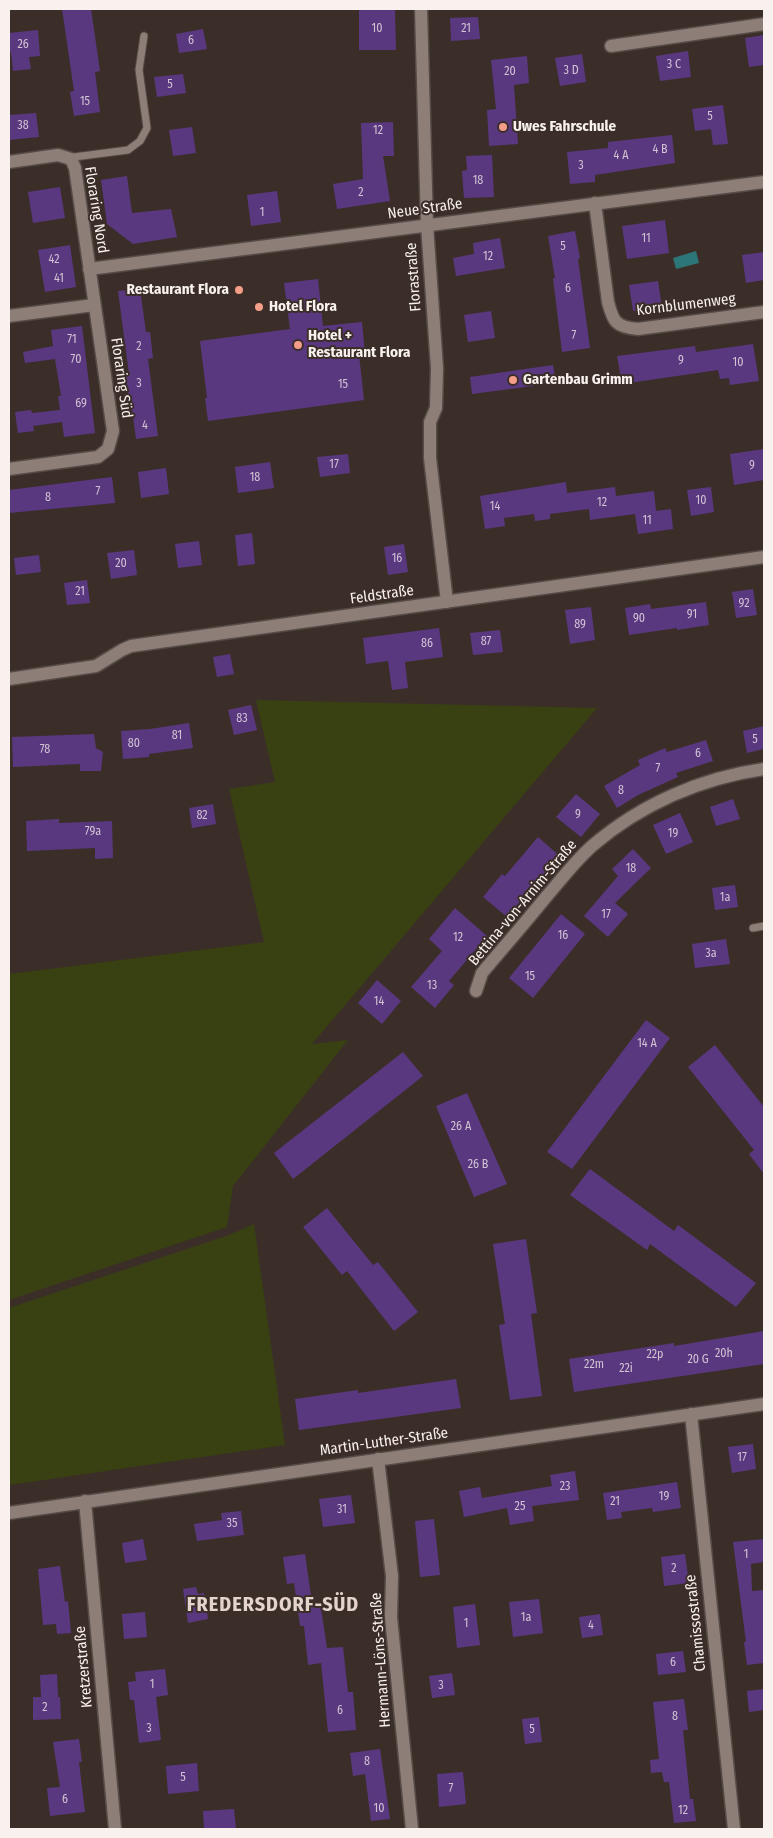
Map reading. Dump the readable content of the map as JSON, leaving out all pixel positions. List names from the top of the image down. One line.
{"streets":{"street":["Neue Straße","Floraring Nord","Florastraße","Kornblumenweg","Floraring Süd","Feldstraße","Bettina-von-Arnim-Straße","Martin-Luther-Straße","Chamissostraße","Hermann-Löns-Straße","Kretzerstraße"]},"crossings":[["Neue Straße","Floraring Nord"],["Neue Straße","Florastraße"],["Neue Straße","Kornblumenweg"],["Neue Straße","Floraring Süd"],["Floraring Nord","Floraring Süd"],["Florastraße","Feldstraße"],["Martin-Luther-Straße","Chamissostraße"],["Martin-Luther-Straße","Hermann-Löns-Straße"],["Martin-Luther-Straße","Kretzerstraße"]],"districts":["FREDERSDORF-SÜD"],"places":["Uwes Fahrschule","Restaurant Flora","Hotel Flora","Hotel + Restaurant Flora","Gartenbau Grimm"],"house_numbers":["10","21","6","26","3 C","3 D","20","5","15","5","38","12","4 B","4 A","3","18","2","1","11","5","12","42","41","6","7","71","2","70","9","10","3","15","69","4","17","9","18","7","8","10","12","14","11","16","20","21","92","91","90","89","87","86","83","81","5","80","78","6","7","8","9","82","79a","19","18","1a","17","16","12","3a","15","13","14","14 A","26 A","26 B","20h","22p","20 G","22m","22i","17","23","19","21","25","31","35","1","2","1a","1","4","6","1","3","2","6","8","3","5","8","5","7","6","10","12"]}
